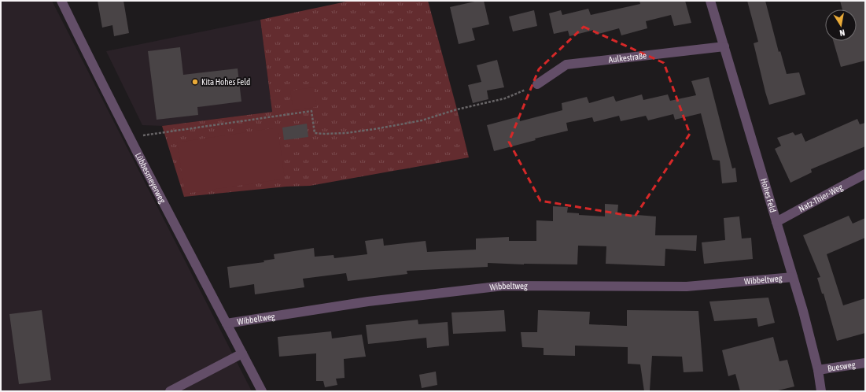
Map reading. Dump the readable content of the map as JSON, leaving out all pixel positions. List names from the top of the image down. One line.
{"streets":{"street":["Aulkestraße","Lübbesmeyerweg","Hohes Feld","Natz-Thier-Weg","Wibbeltweg","Buesweg"]},"crossings":[["Aulkestraße","Hohes Feld"],["Lübbesmeyerweg","Wibbeltweg"],["Hohes Feld","Natz-Thier-Weg"],["Hohes Feld","Wibbeltweg"],["Hohes Feld","Buesweg"]],"places":["Kita Hohes Feld"],"north":"bottom"}
